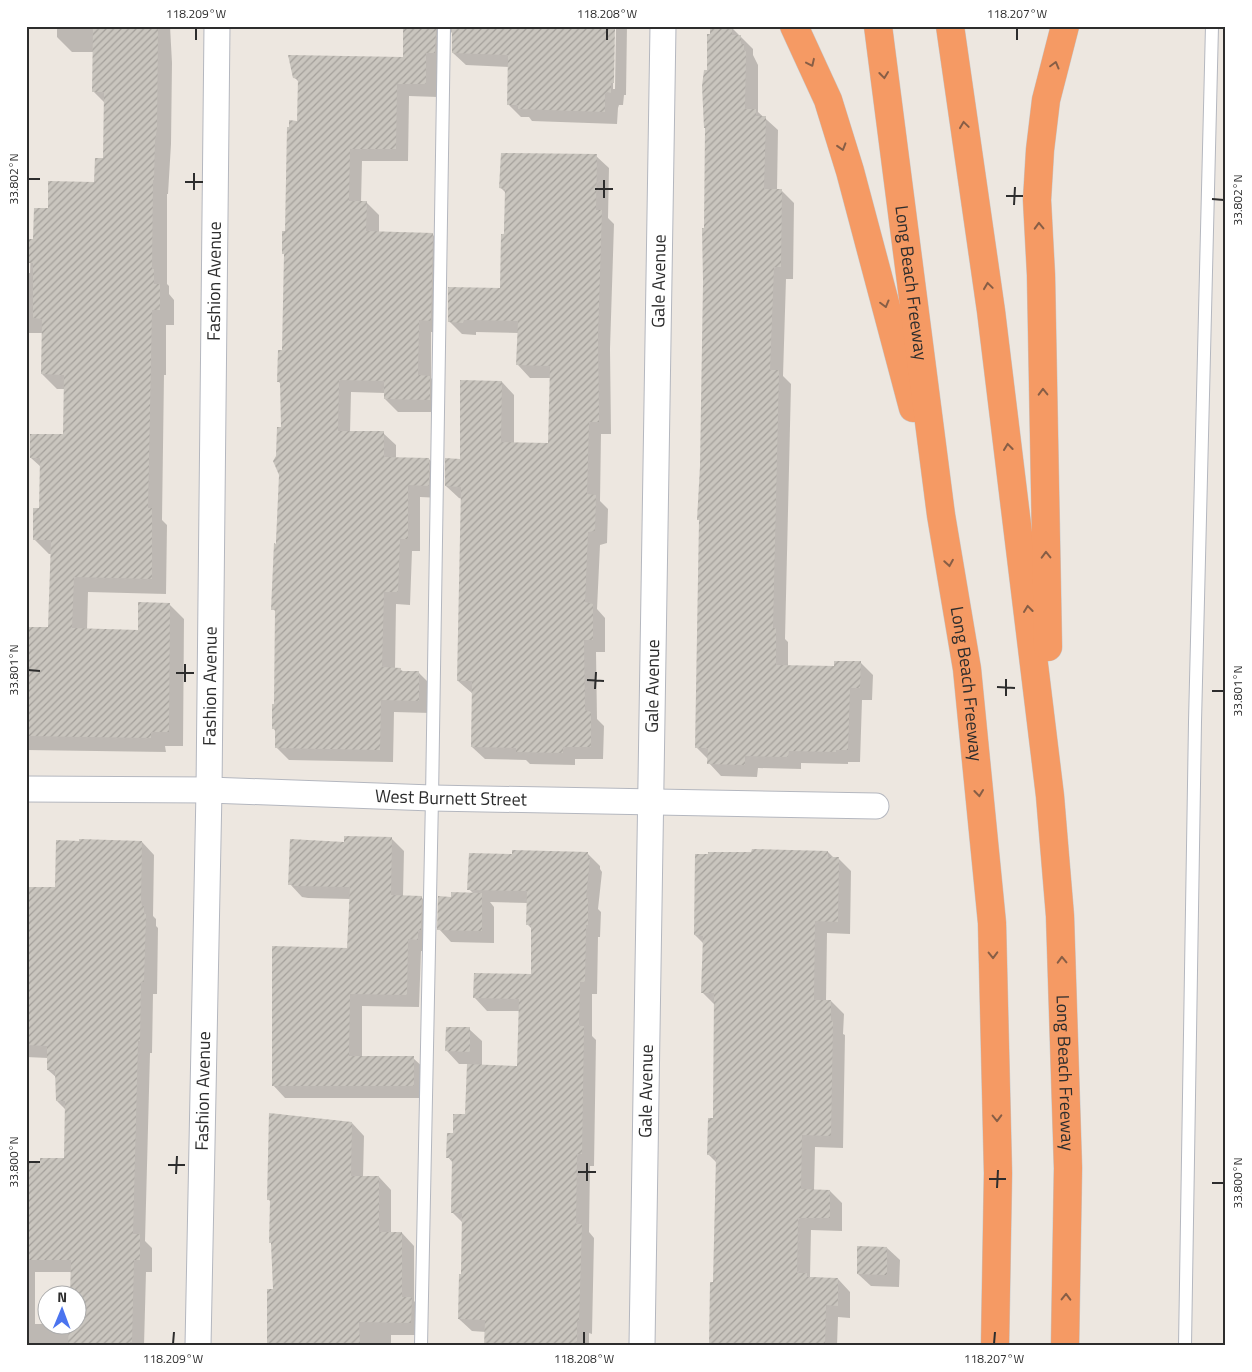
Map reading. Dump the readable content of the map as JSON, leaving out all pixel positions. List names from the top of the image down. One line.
{"streets":{"highway":["Long Beach Freeway"],"street":["Fashion Avenue","Gale Avenue","West Burnett Street"]},"crossings":[["Fashion Avenue","West Burnett Street"],["Gale Avenue","West Burnett Street"]],"north":"top","coordinates":["118.209°W","118.208°W","118.207°W","33.802°N","33.801°N","33.800°N"]}
